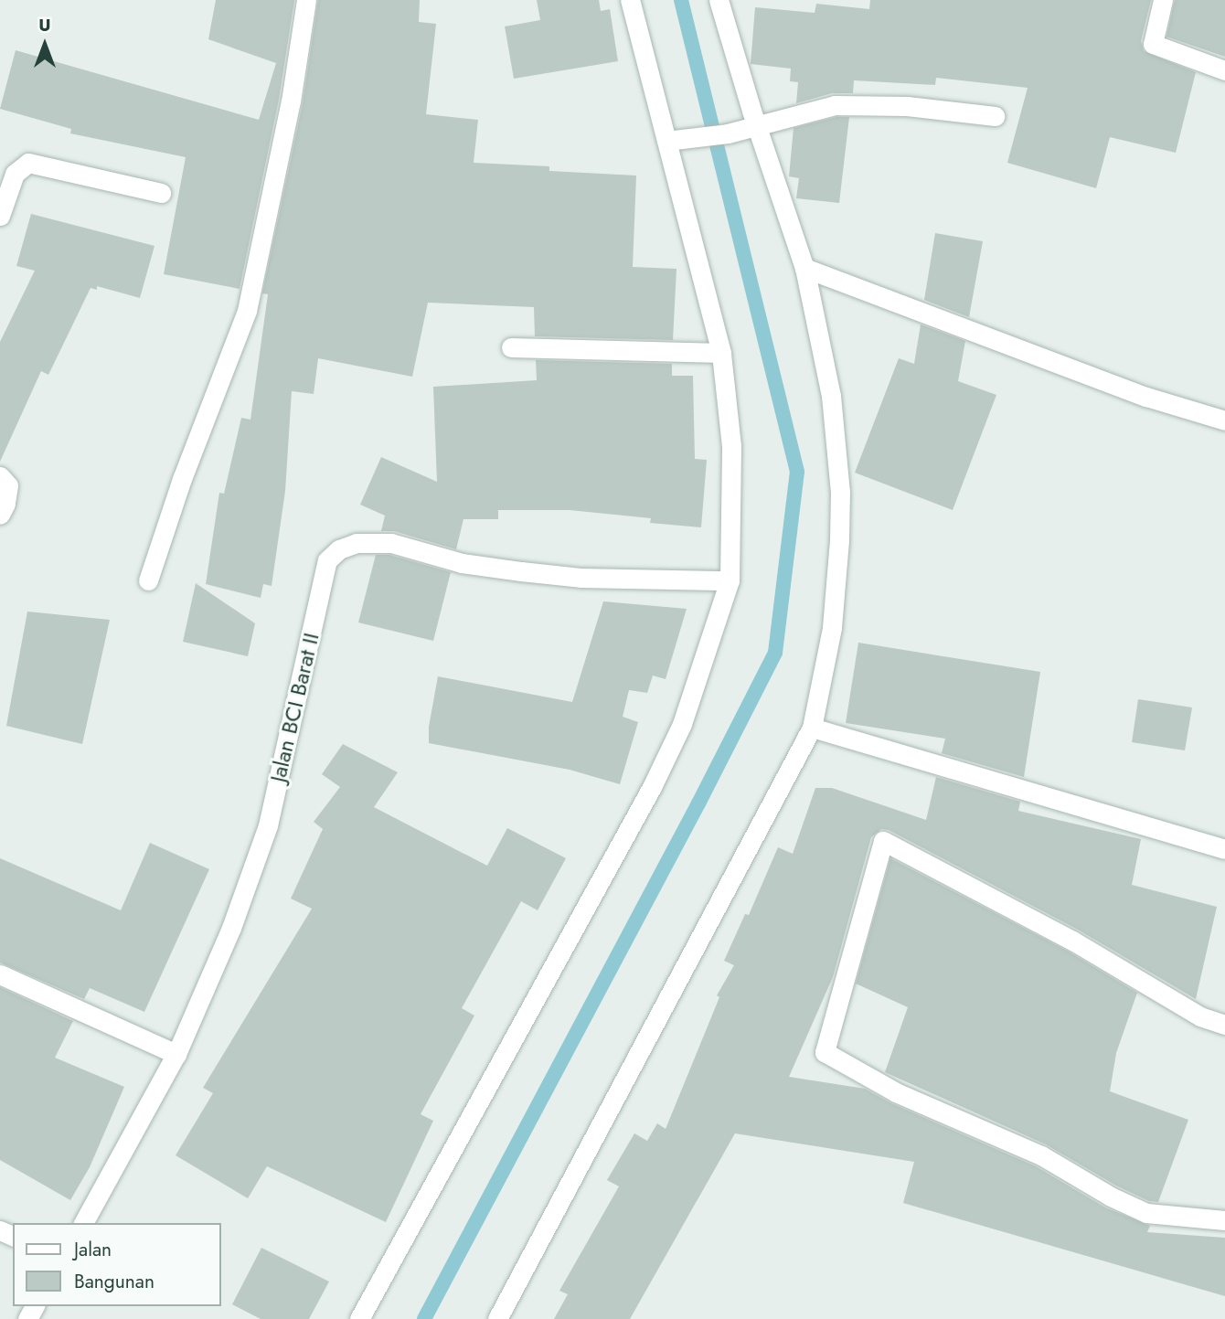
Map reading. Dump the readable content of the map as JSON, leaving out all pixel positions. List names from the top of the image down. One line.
{"streets":{"street":["Jalan BCI Barat II"]},"legend":["Jalan","Bangunan"],"north":"top"}
